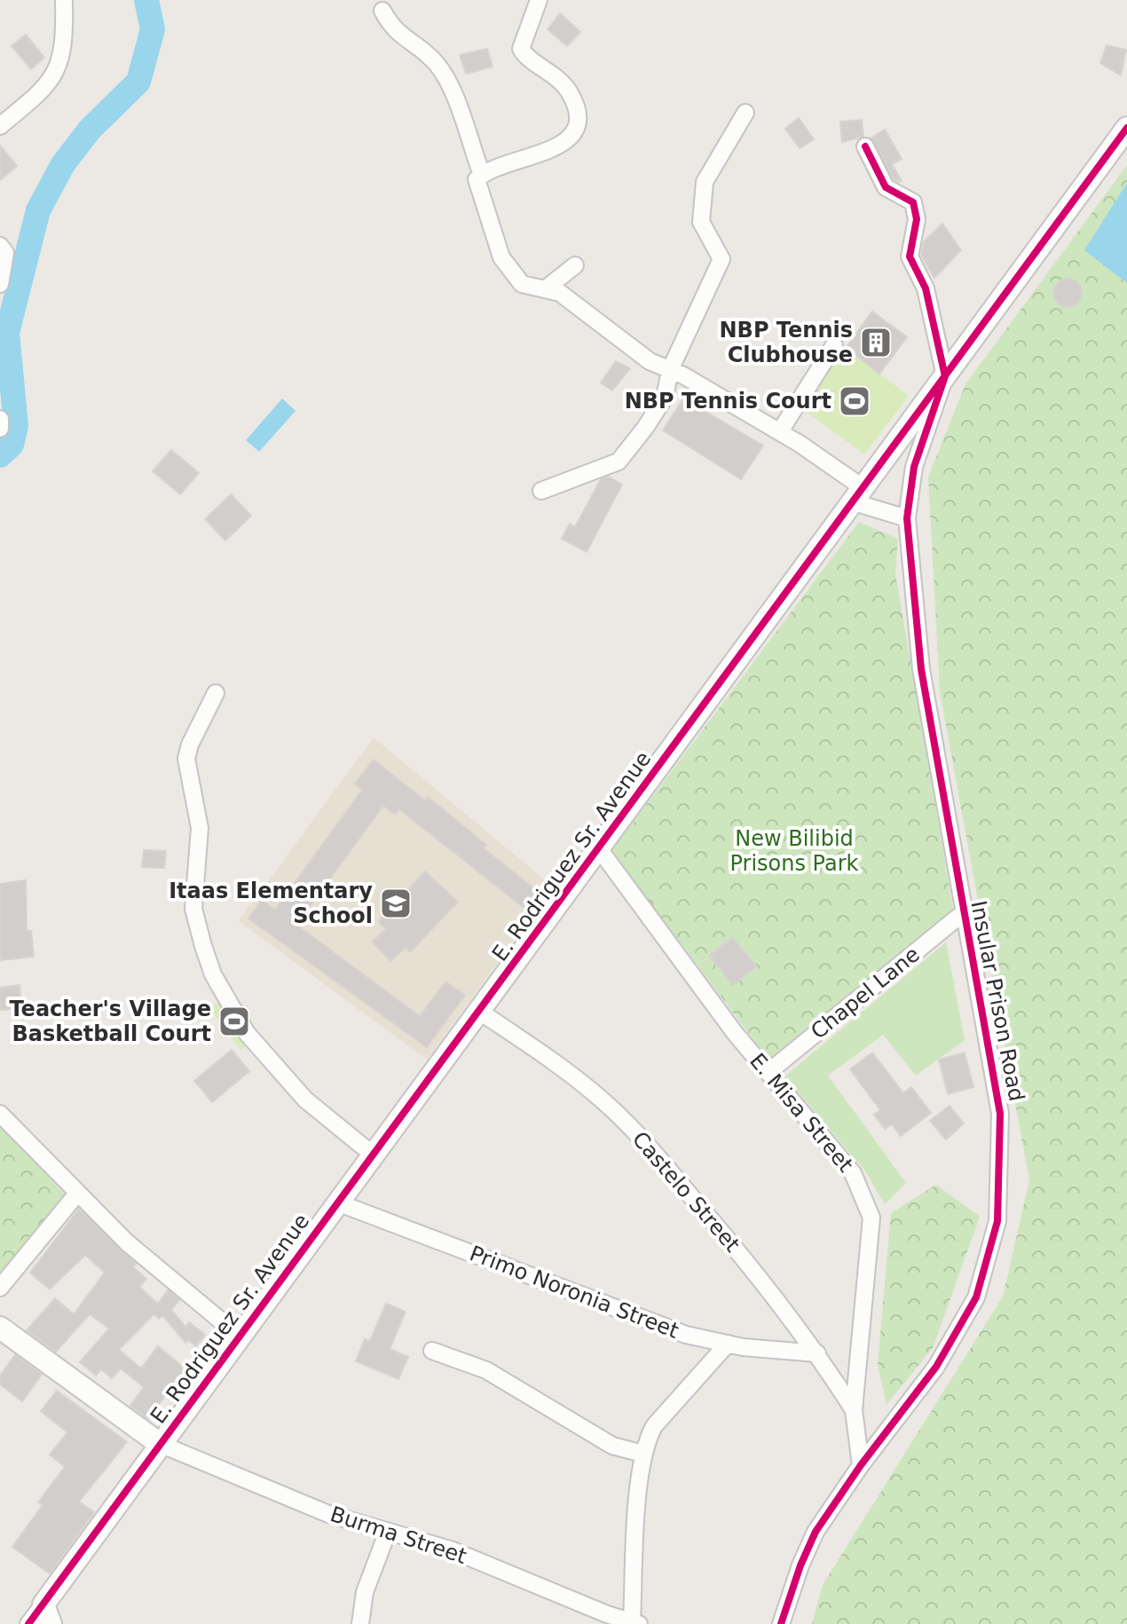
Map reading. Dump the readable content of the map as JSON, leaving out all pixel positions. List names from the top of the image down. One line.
{"streets":{"street":["E. Rodriguez Sr. Avenue","Chapel Lane","Insular Prison Road","E. Misa Street","Castelo Street","Primo Noronia Street","Burma Street"]},"crossings":[["E. Rodriguez Sr. Avenue","Insular Prison Road"],["E. Rodriguez Sr. Avenue","E. Misa Street"],["E. Rodriguez Sr. Avenue","Castelo Street"],["E. Rodriguez Sr. Avenue","Primo Noronia Street"],["E. Rodriguez Sr. Avenue","Burma Street"],["Chapel Lane","Insular Prison Road"],["Chapel Lane","E. Misa Street"],["Insular Prison Road","E. Misa Street"],["E. Misa Street","Castelo Street"],["Castelo Street","Primo Noronia Street"]],"parks":["New Bilibid Prisons Park"],"places":{"building":["NBP Tennis Clubhouse"],"sports":["NBP Tennis Court","Teacher's Village Basketball Court"],"school or university":["Itaas Elementary School"]}}
